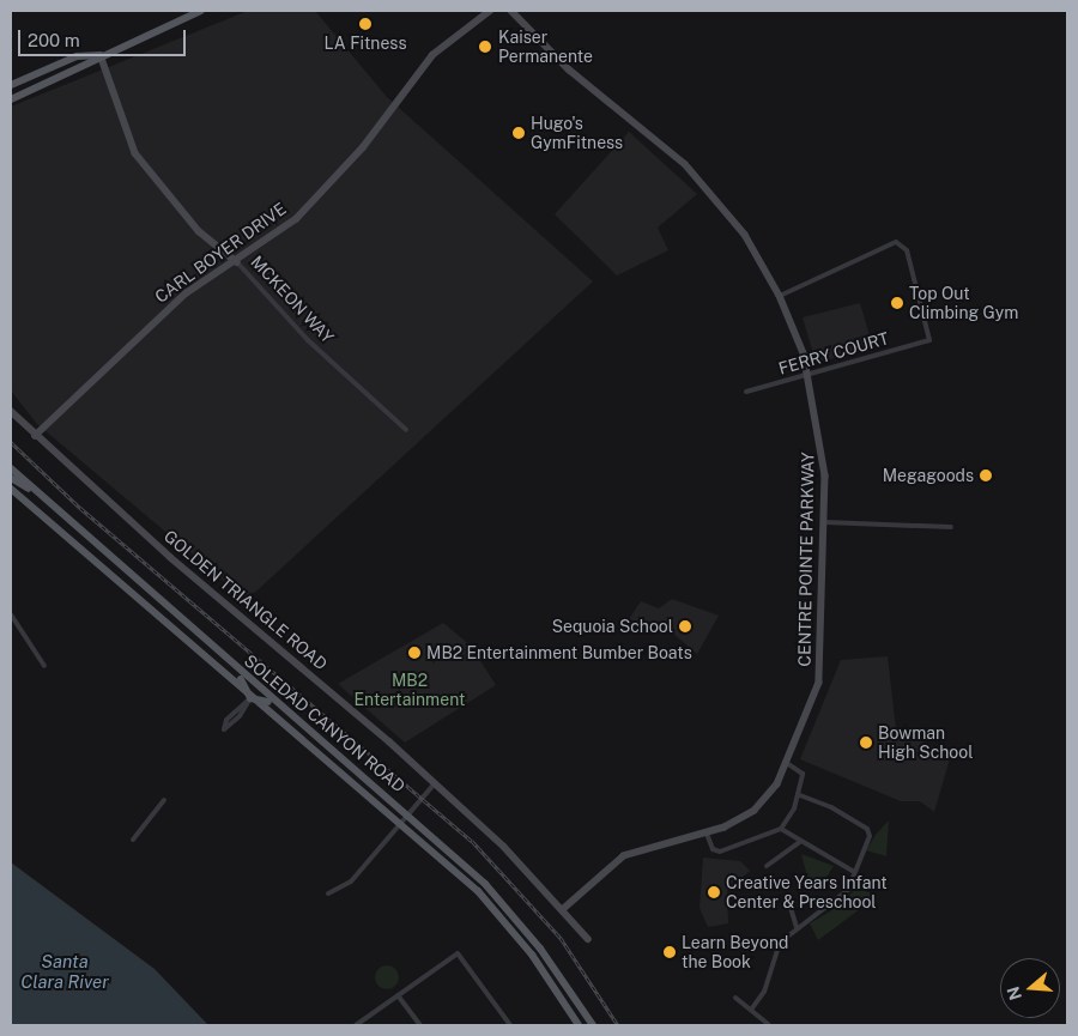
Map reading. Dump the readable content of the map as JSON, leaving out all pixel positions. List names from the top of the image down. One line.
{"streets":{"main road":["SOLEDAD CANYON ROAD"],"street":["CARL BOYER DRIVE","MCKEON WAY","FERRY COURT","CENTRE POINTE PARKWAY","GOLDEN TRIANGLE ROAD"]},"crossings":[["CARL BOYER DRIVE","MCKEON WAY"],["CARL BOYER DRIVE","GOLDEN TRIANGLE ROAD"],["FERRY COURT","CENTRE POINTE PARKWAY"],["CENTRE POINTE PARKWAY","GOLDEN TRIANGLE ROAD"]],"water":["Santa Clara River"],"parks":["MB2 Entertainment"],"places":["LA Fitness","Kaiser Permanente","Hugo's GymFitness","Top Out Climbing Gym","Megagoods","Sequoia School","MB2 Entertainment Bumber Boats","Bowman High School","Creative Years Infant Center & Preschool","Learn Beyond the Book"],"scale_bar":"200 m","north":"left"}
